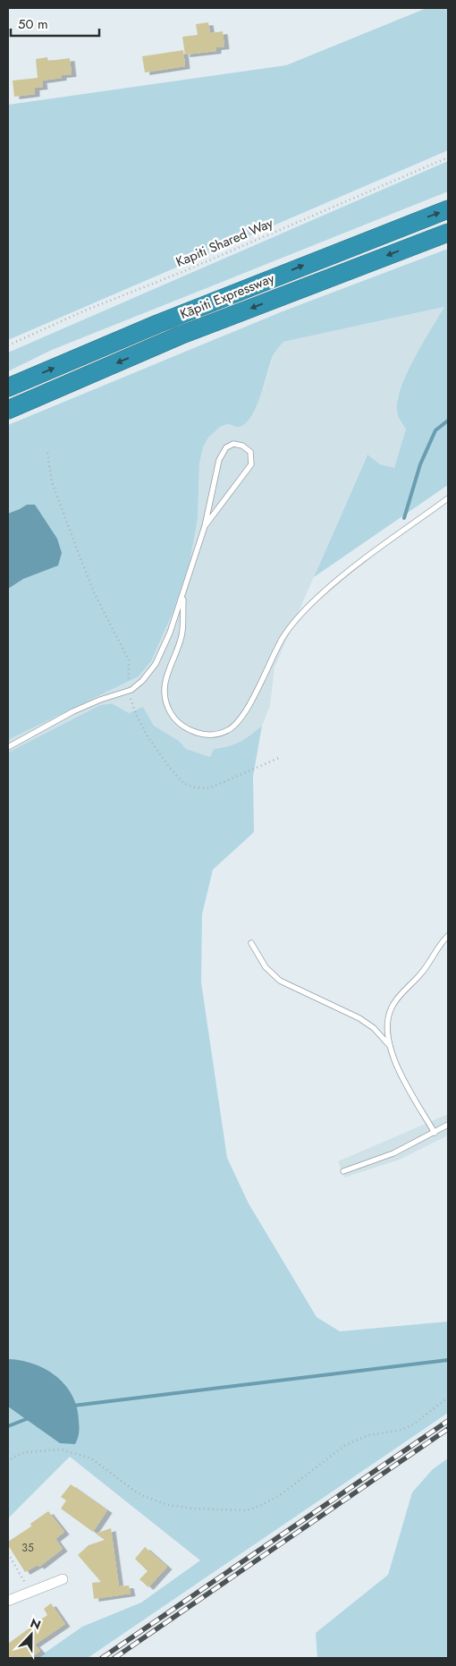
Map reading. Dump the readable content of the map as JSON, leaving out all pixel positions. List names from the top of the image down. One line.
{"streets":{"highway":["Kāpiti Expressway"],"path":["Kapiti Shared Way"]},"house_numbers":["35"],"scale_bar":"50 m","north":"top"}
